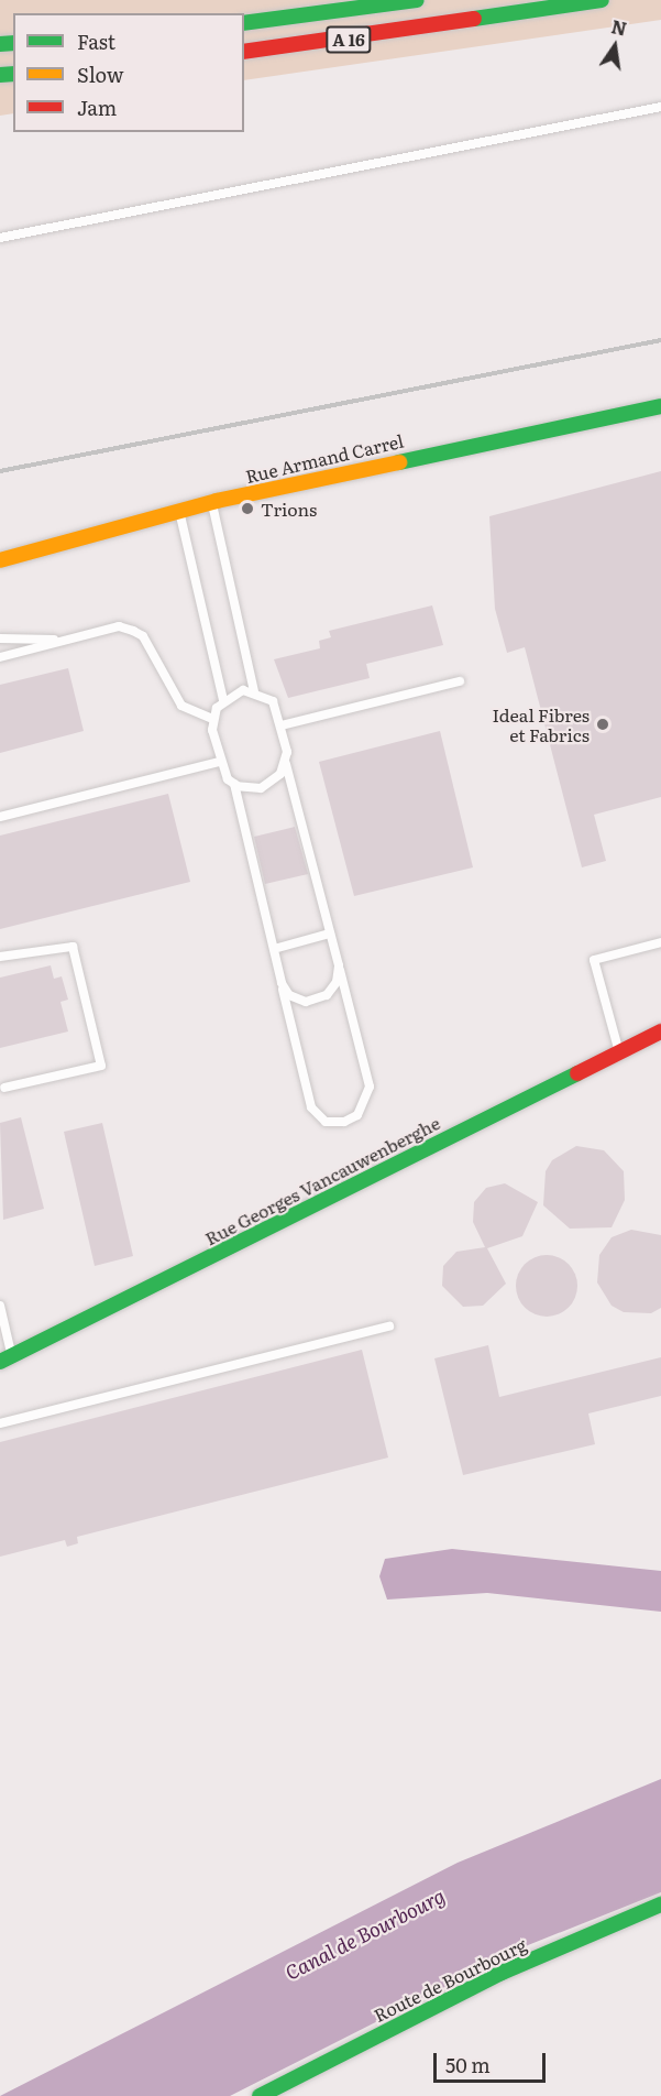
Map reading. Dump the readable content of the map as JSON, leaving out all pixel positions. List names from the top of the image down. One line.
{"streets":{"main road":["A 16","Rue Armand Carrel","Rue Georges Vancauwenberghe","Route de Bourbourg"]},"water":["Canal de Bourbourg"],"places":["Trions","Ideal Fibres et Fabrics"],"legend":["Fast","Slow","Jam"],"scale_bar":"50 m","north":"top"}
